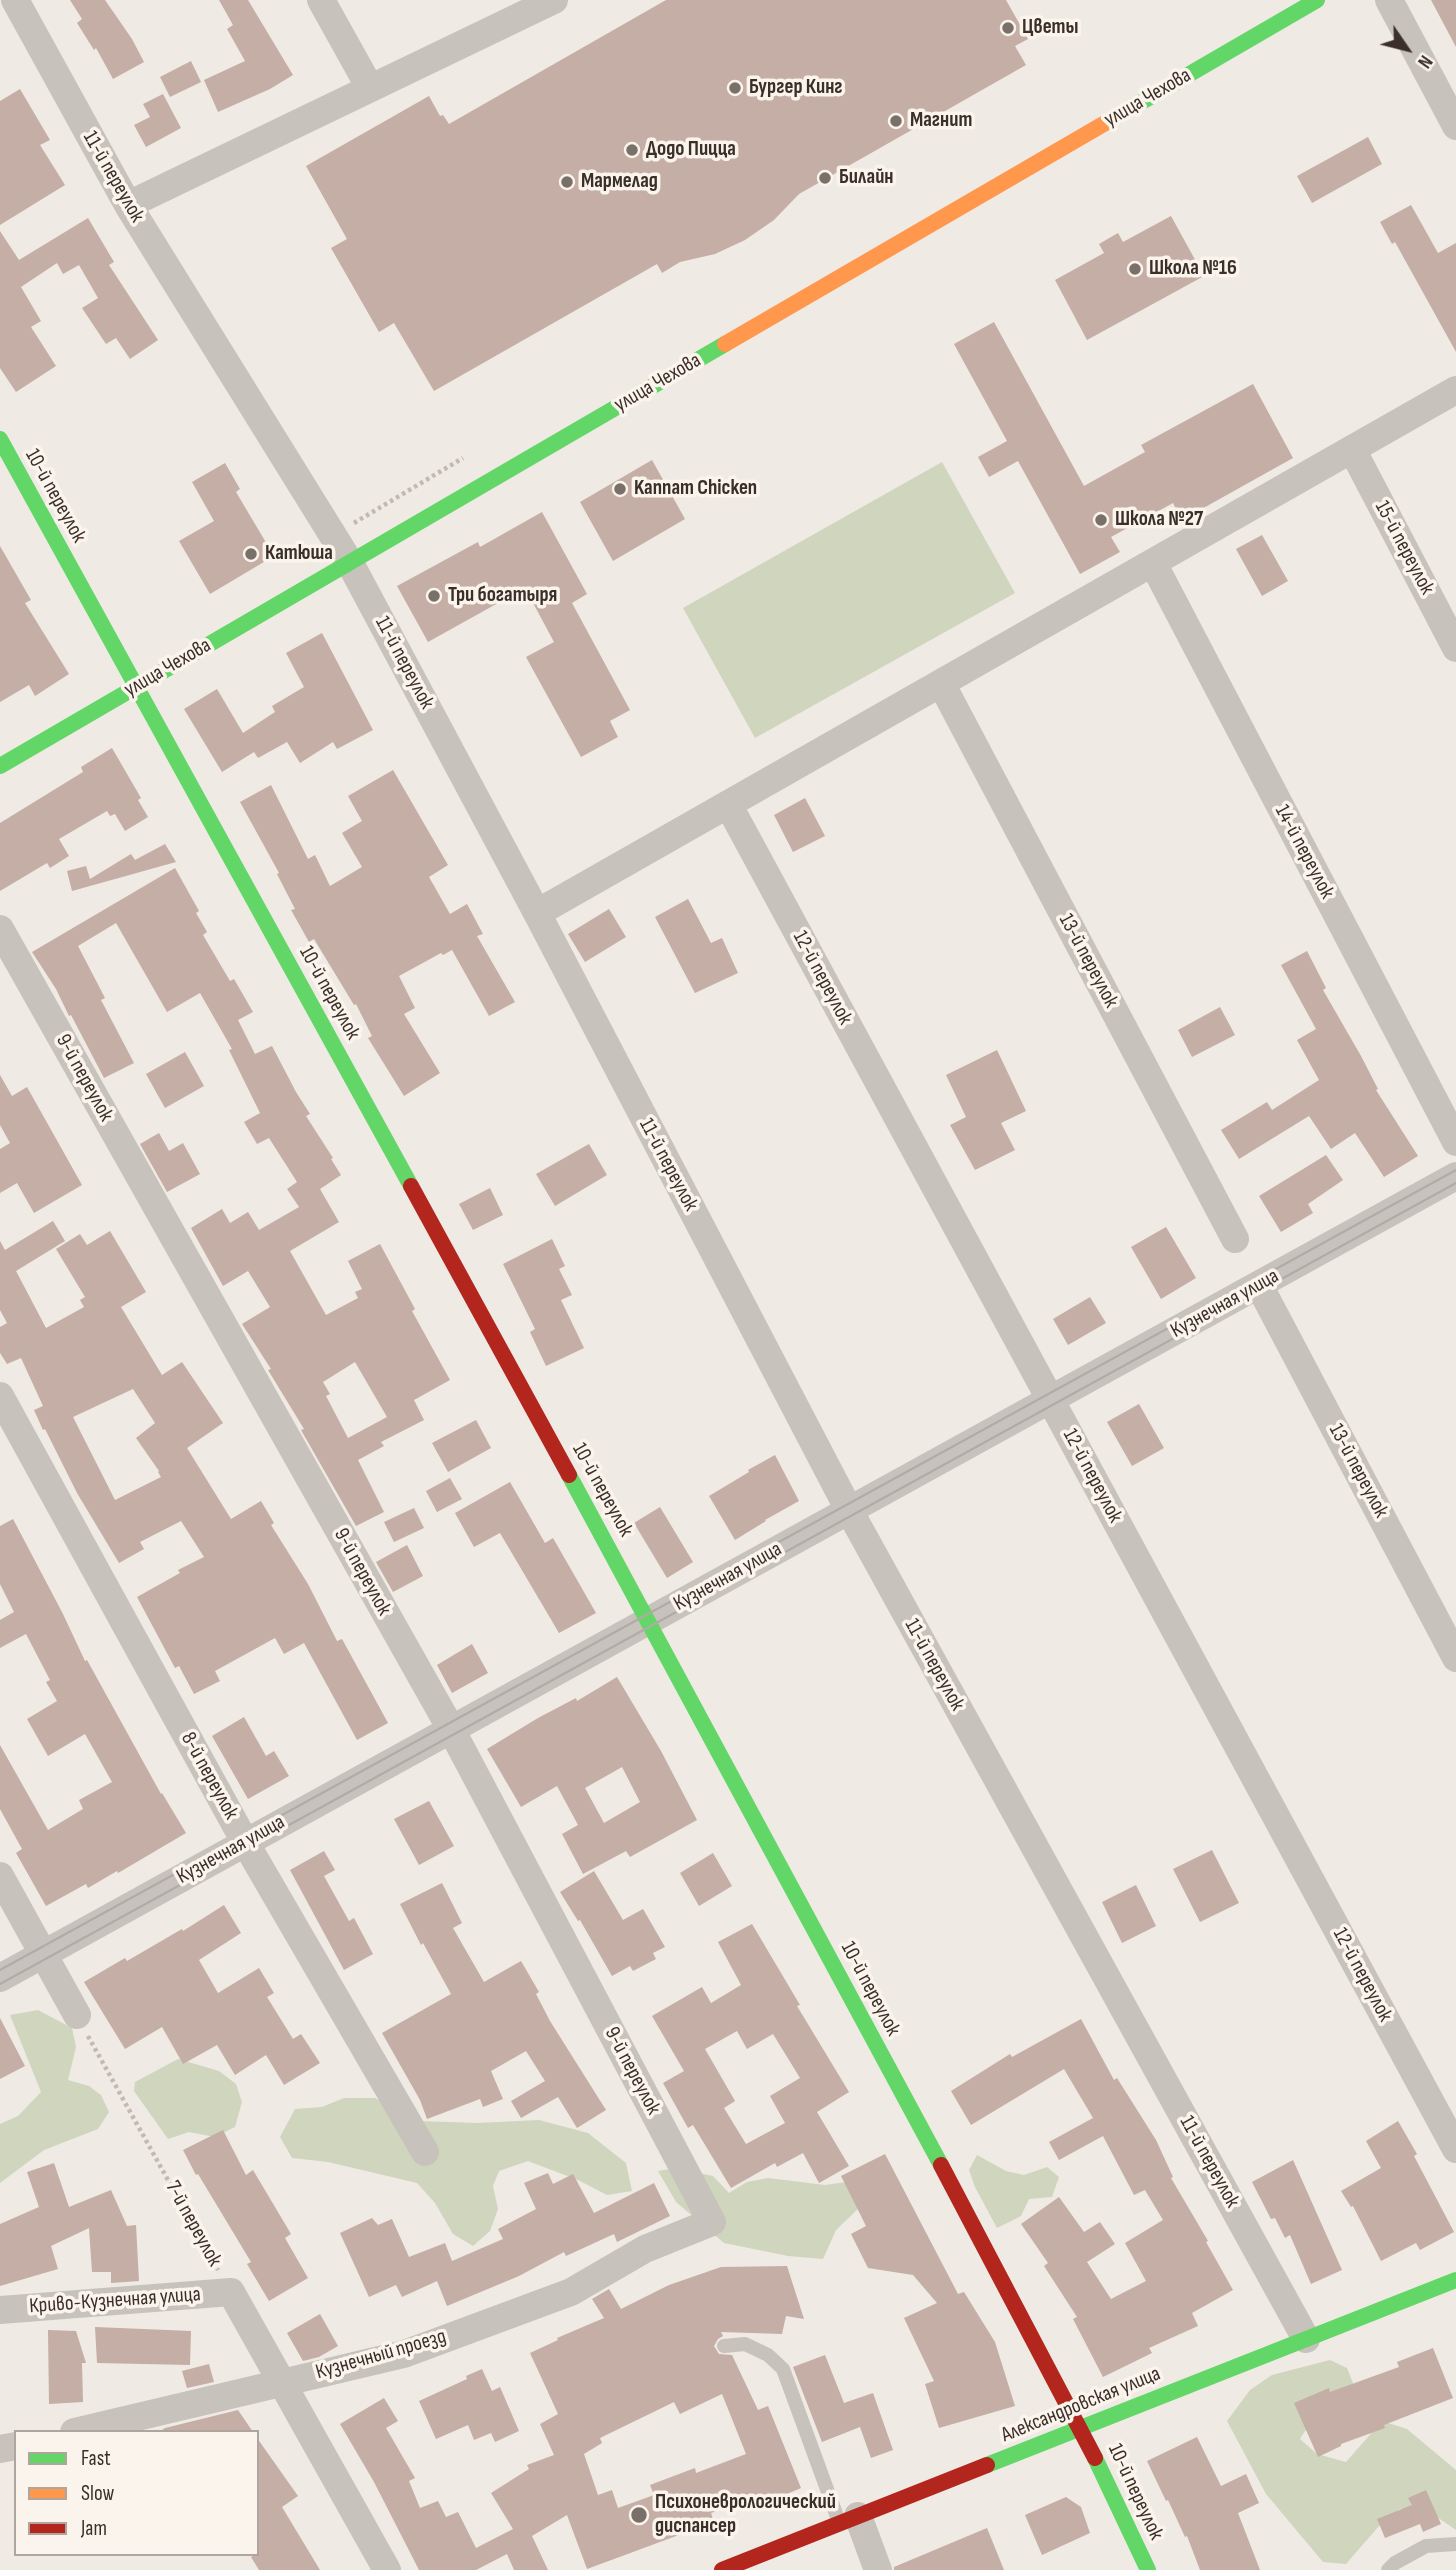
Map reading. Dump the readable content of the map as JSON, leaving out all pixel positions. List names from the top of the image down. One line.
{"streets":{"street":["улица Чехова","11-й переулок","10-й переулок","15-й переулок","14-й переулок","13-й переулок","12-й переулок","9-й переулок","Кузнечная улица","8-й переулок","7-й переулок","Криво-Кузнечная улица","Кузнечный проезд","Александровская улица"]},"crossings":[["улица Чехова","11-й переулок"],["улица Чехова","10-й переулок"],["11-й переулок","Кузнечная улица"],["11-й переулок","Александровская улица"],["10-й переулок","Кузнечная улица"],["10-й переулок","Александровская улица"],["13-й переулок","Кузнечная улица"],["12-й переулок","Кузнечная улица"],["9-й переулок","Кузнечная улица"],["9-й переулок","Кузнечный проезд"],["Кузнечная улица","8-й переулок"],["7-й переулок","Криво-Кузнечная улица"],["7-й переулок","Кузнечный проезд"]],"places":["Цветы","Бургер Кинг","Магнит","Додо Пицца","Билайн","Мармелад","Школа №16","Kannam Chicken","Школа №27","Катюша","Три богатыря","Психоневрологический диспансер"],"legend":["Fast","Slow","Jam"],"north":"bottom right"}
